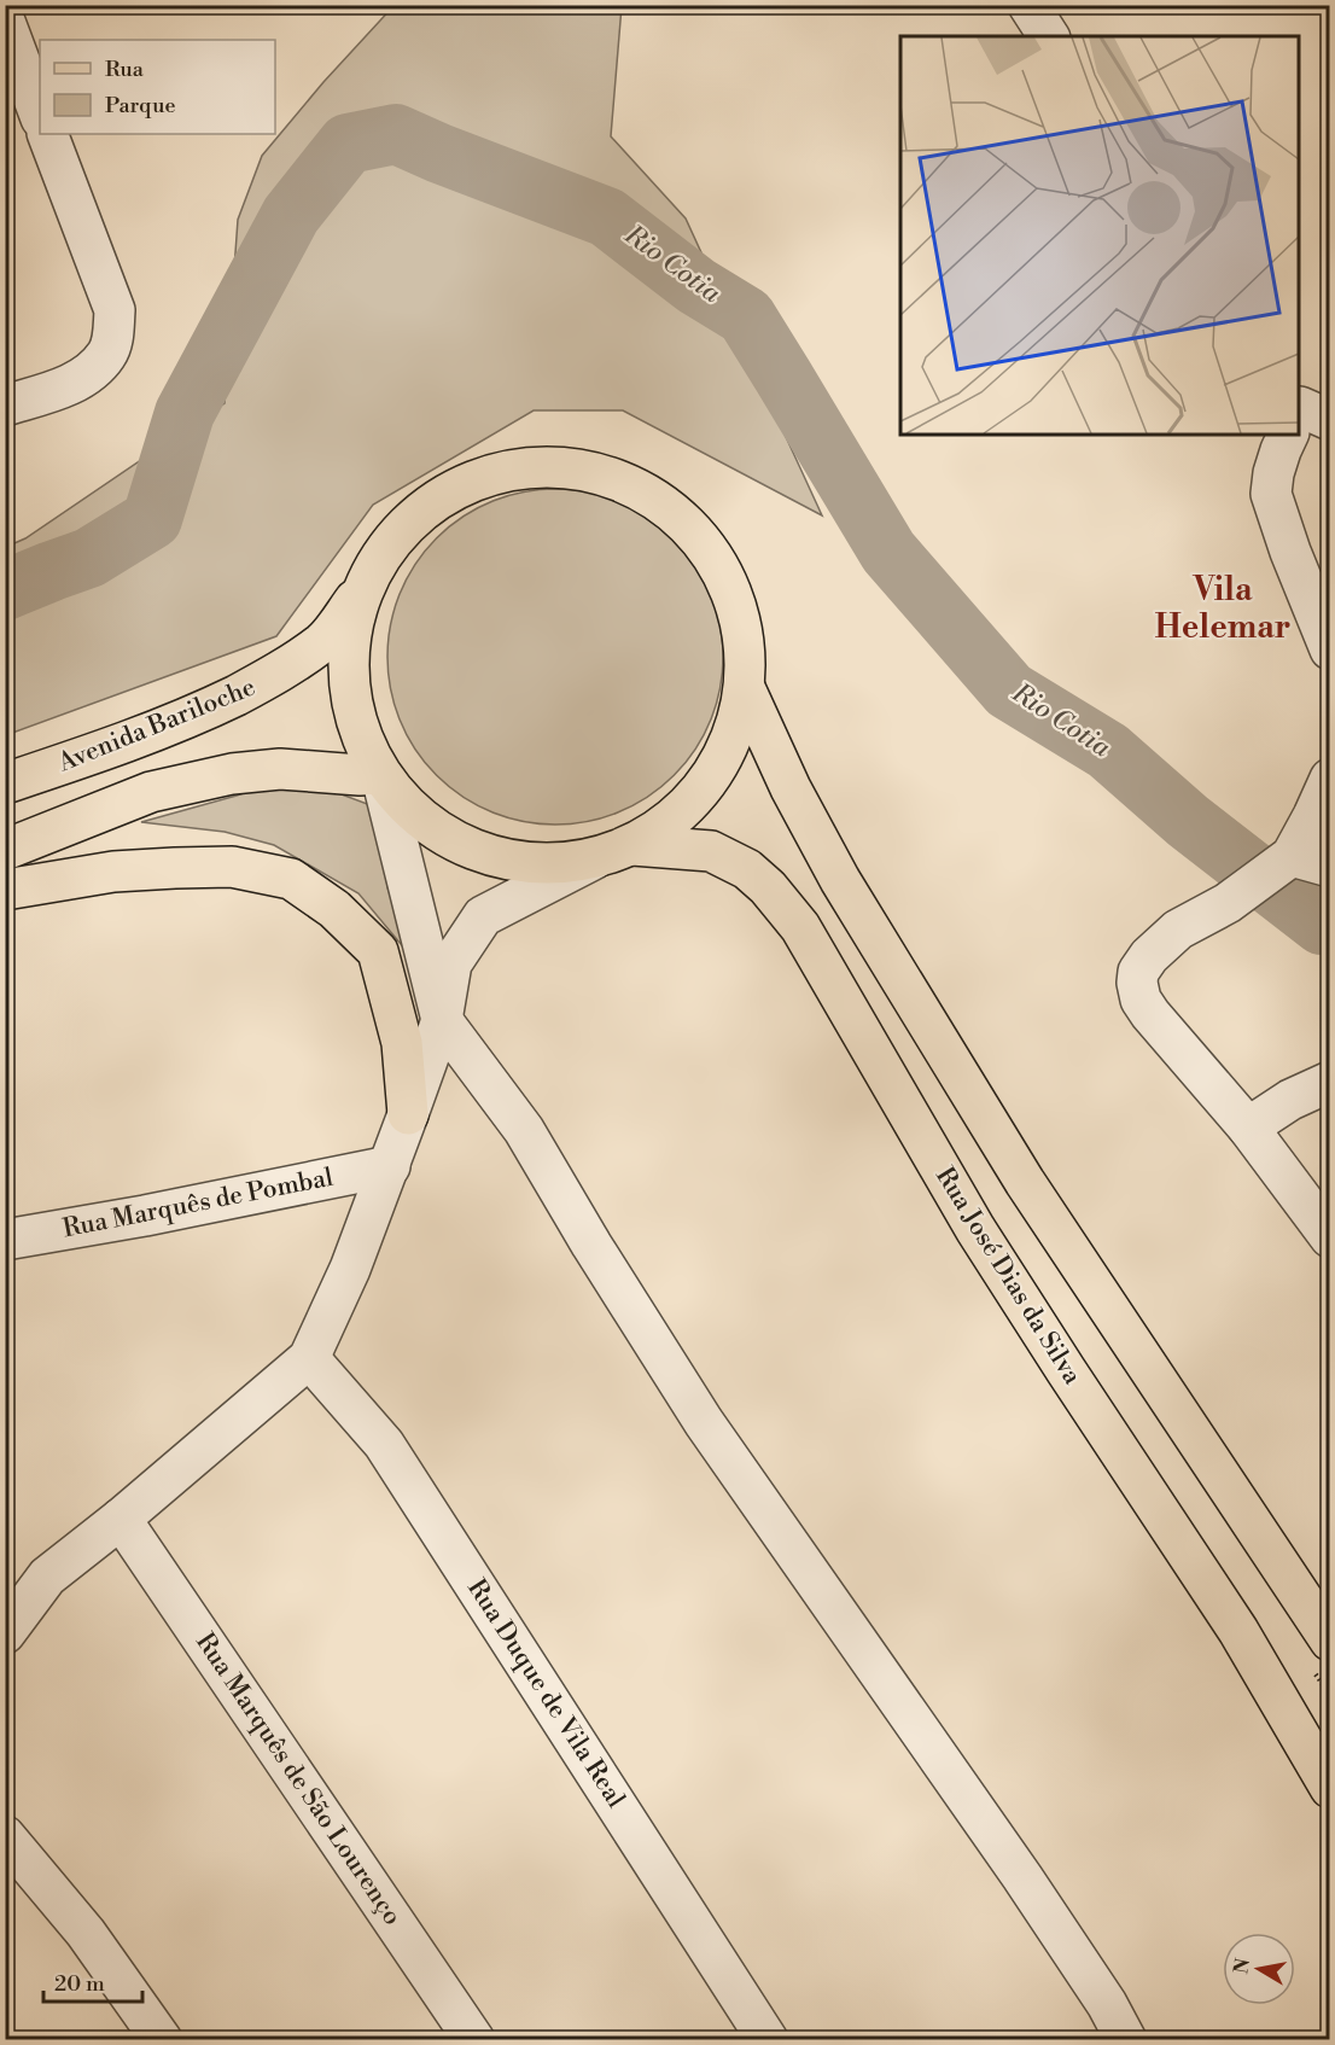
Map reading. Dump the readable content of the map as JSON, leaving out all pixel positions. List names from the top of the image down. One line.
{"streets":{"main road":["Avenida Bariloche","Rua José Dias da Silva"],"street":["Rua Marquês de Pombal","Rua Duque de Vila Real","Rua Marquês de São Lourenço"]},"districts":["Vila Helemar"],"water":["Rio Cotia"],"legend":["Rua","Parque"],"scale_bar":"20 m","north":"left"}
